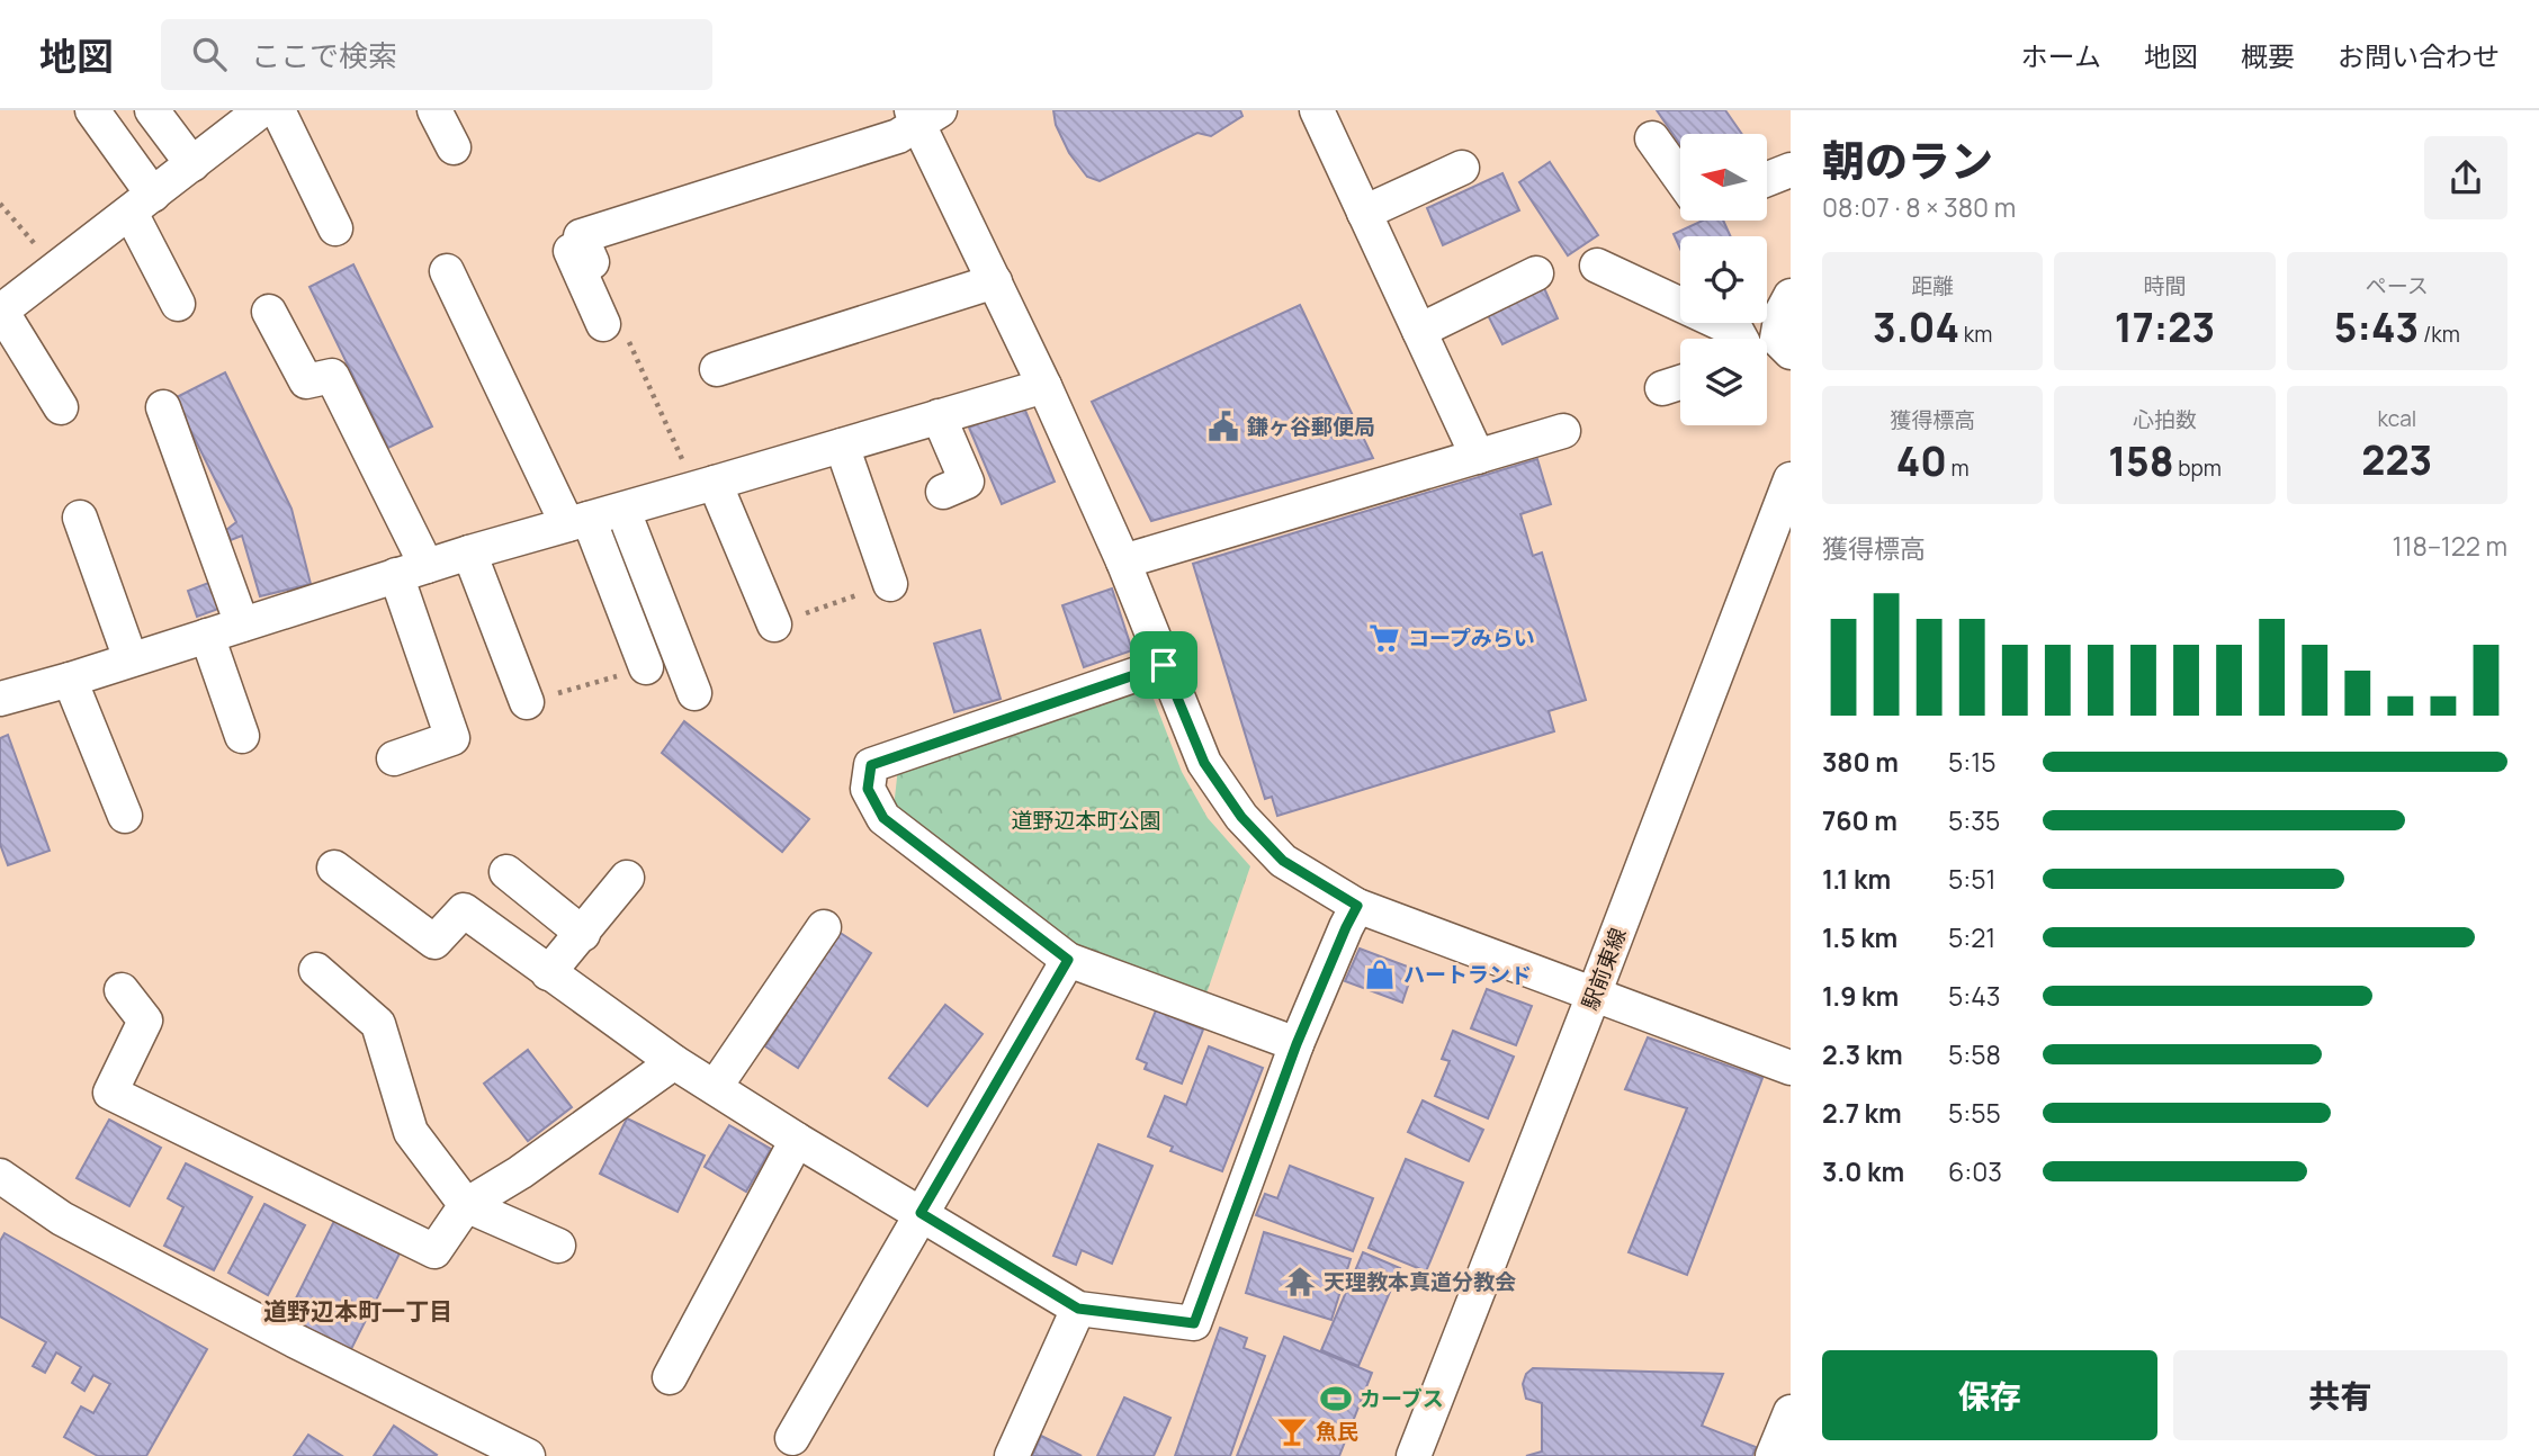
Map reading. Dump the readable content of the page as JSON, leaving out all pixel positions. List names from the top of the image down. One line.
{"streets":{"street":["駅前東線"]},"districts":["道野辺本町一丁目"],"parks":["道野辺本町公園"],"places":{"public building":["鎌ヶ谷郵便局"],"supermarket":["コープみらい"],"shop":["ハートランド"],"temple":["天理教本真道分教会"],"sports":["カーブス"],"bar":["魚民"]},"north":"left","page":{"header":"地図","search":"ここで検索","nav":["ホーム","地図","概要","お問い合わせ"],"heading":["朝のラン","08:07 · 8 × 380 m"],"stats":[["距離","3.04 km"],["時間","17:23"],["ペース","5:43 /km"],["獲得標高","40 m"],["心拍数","158 bpm"],["kcal","223"]],"chart":["獲得標高","118–122 m"],"list":[{"name":"380 m","note":"5:15"},{"name":"760 m","note":"5:35"},{"name":"1.1 km","note":"5:51"},{"name":"1.5 km","note":"5:21"},{"name":"1.9 km","note":"5:43"},{"name":"2.3 km","note":"5:58"},{"name":"2.7 km","note":"5:55"},{"name":"3.0 km","note":"6:03"}],"buttons":["保存","共有"]}}
